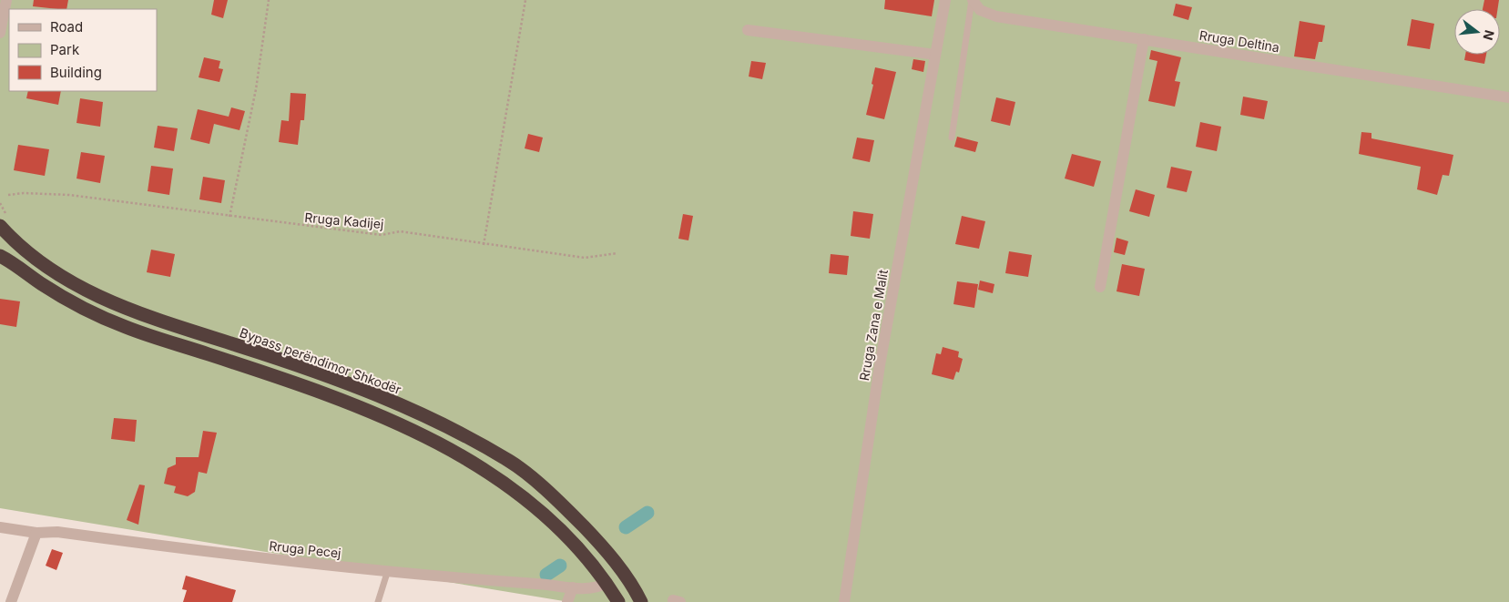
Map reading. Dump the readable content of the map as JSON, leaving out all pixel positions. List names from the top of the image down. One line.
{"streets":{"highway":["Bypass perëndimor Shkodër"],"street":["Rruga Deltina","Rruga Zana e Malit","Rruga Pecej"],"path":["Rruga Kadijej"]},"legend":["Road","Park","Building"],"north":"right"}
